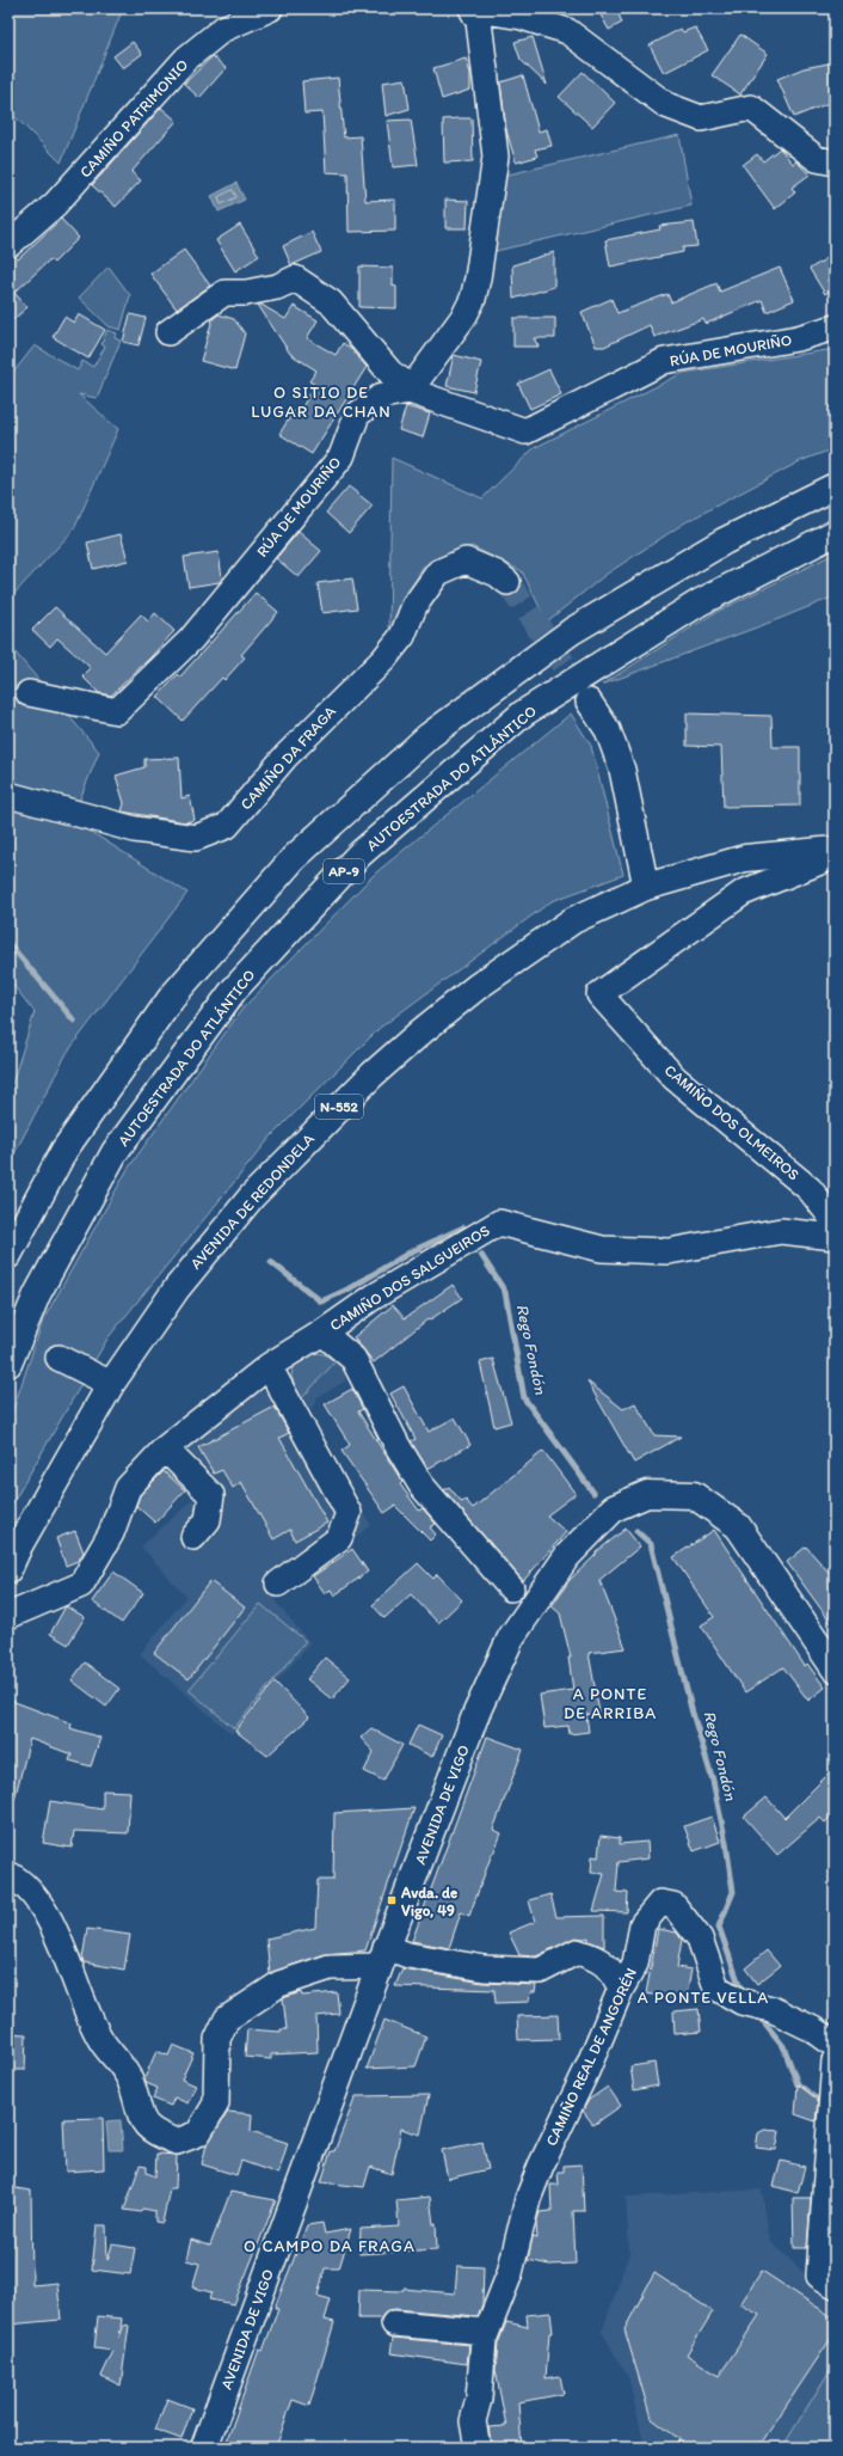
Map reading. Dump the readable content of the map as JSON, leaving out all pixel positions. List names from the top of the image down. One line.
{"streets":{"main road":["AUTOESTRADA DO ATLÁNTICO","AP-9","N-552","AVENIDA DE REDONDELA","AVENIDA DE VIGO"],"street":["CAMIÑO PATRIMONIO","RÚA DE MOURIÑO","CAMIÑO DA FRAGA","CAMIÑO DOS OLMEIROS","CAMIÑO DOS SALGUEIROS","CAMIÑO REAL DE ANGORÉN"]},"districts":["O SITIO DE LUGAR DA CHAN","A PONTE DE ARRIBA","A PONTE VELLA","O CAMPO DA FRAGA"],"water":["Rego Fondón"],"places":{"transit":["Avda. de Vigo, 49"]}}
